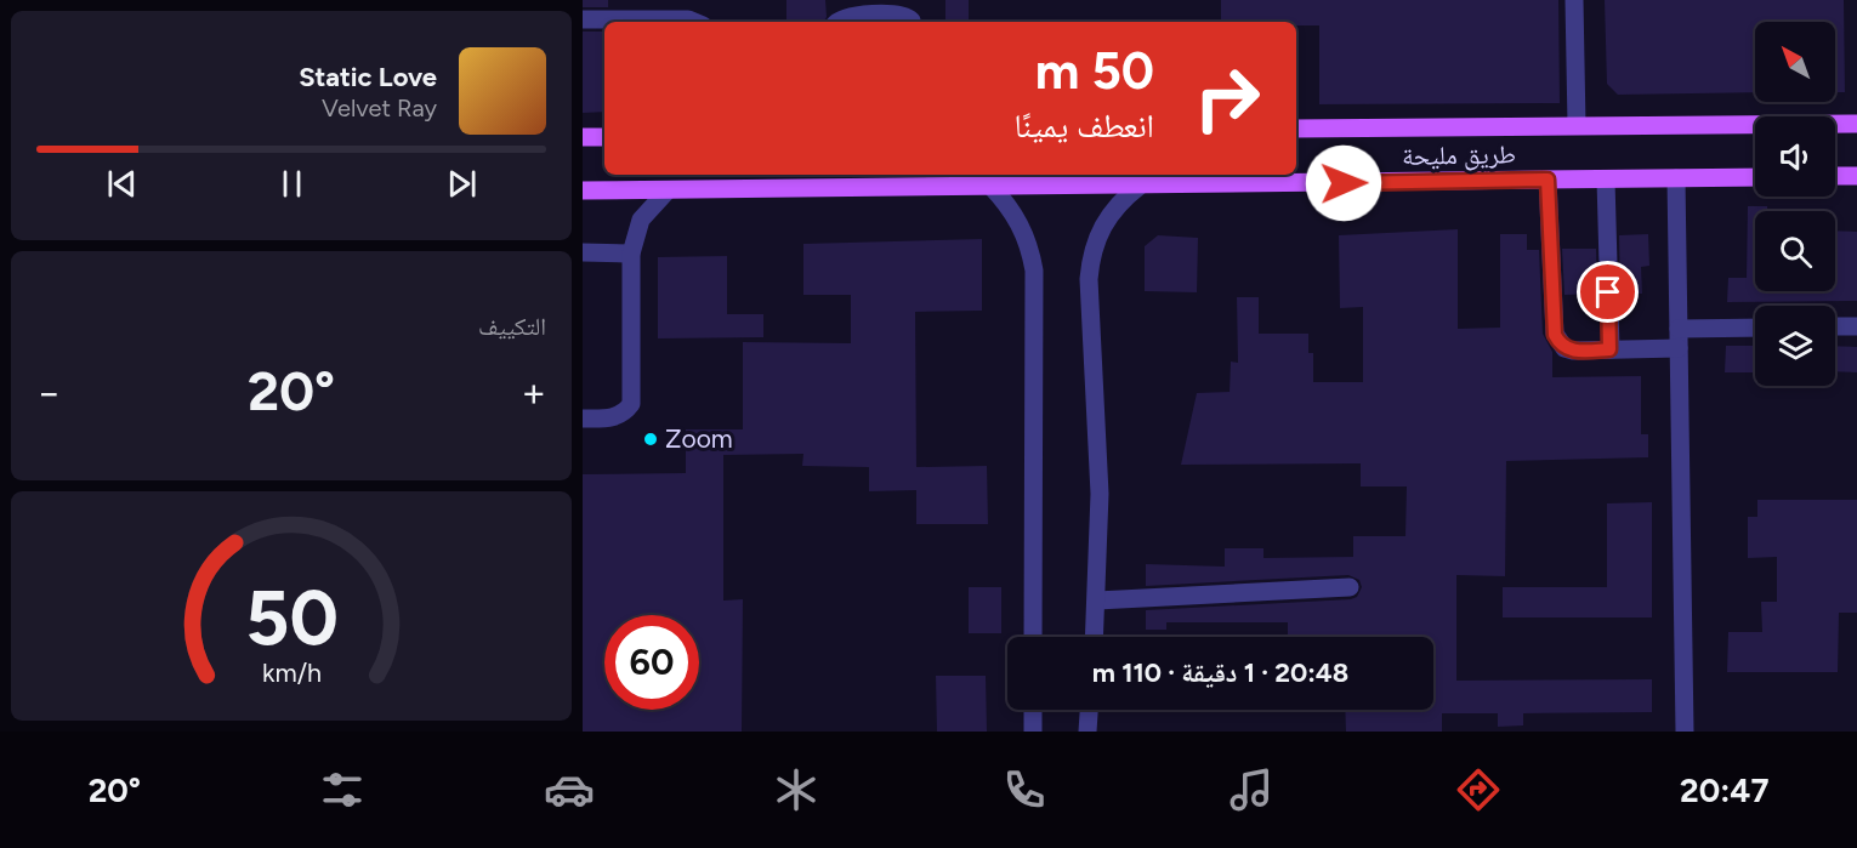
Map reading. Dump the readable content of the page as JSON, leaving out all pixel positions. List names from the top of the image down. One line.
{"streets":{"main road":["طريق مليحة"]},"places":["Zoom"],"north":"top left","page":{"turn":["50 m","انعطف يمينًا"],"song":["Static Love","Velvet Ray"],"tile":"التكييف","heat":["−","20°","+"],"limit":"60","trip":"20:48 · 1 دقيقة · 110 m","tabs":["20:47","20°"],"gauge":["50","km/h"]}}
